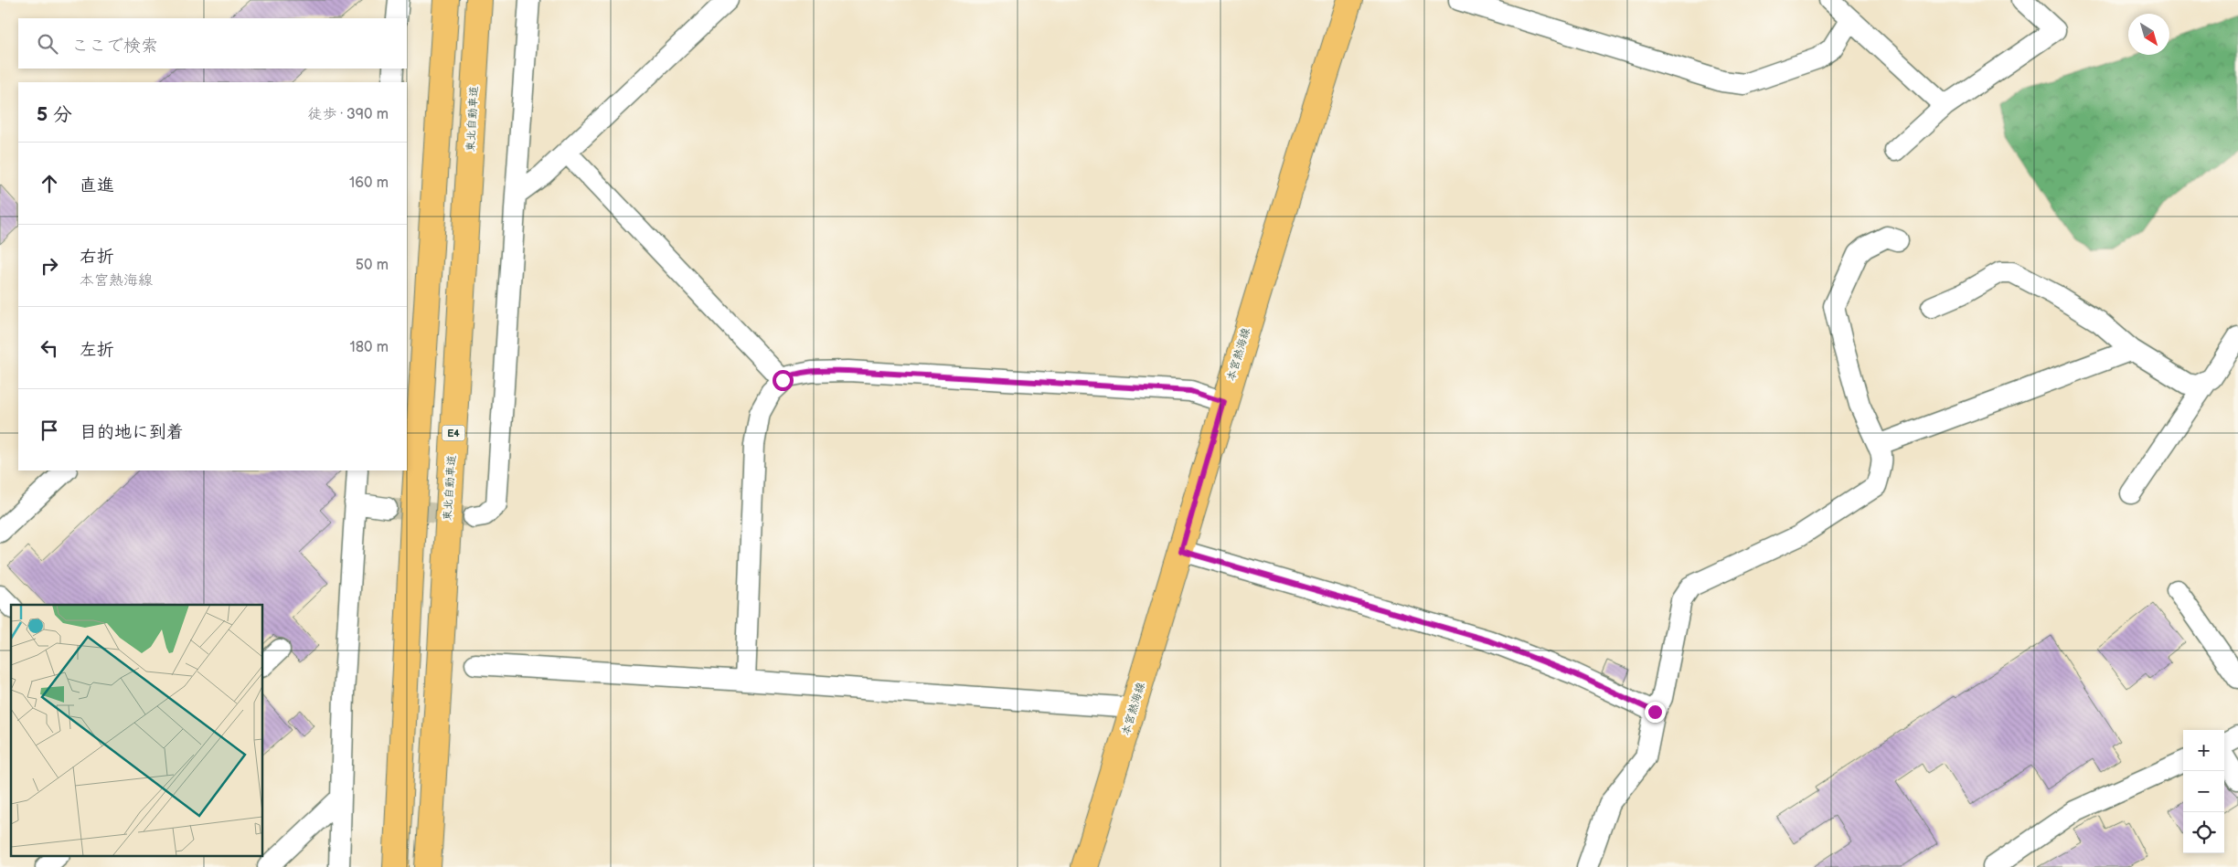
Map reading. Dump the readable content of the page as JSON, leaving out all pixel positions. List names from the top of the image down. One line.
{"streets":{"main road":["東北自動車道","本宮熱海線","E4"]},"north":"bottom right","page":{"search":"ここで検索","heading":["5 分","徒歩 · 390 m"],"list":[["直進","160 m"],["右折","本宮熱海線","50 m"],["左折","180 m"],"目的地に到着"],"map_buttons":["+","−"]}}
